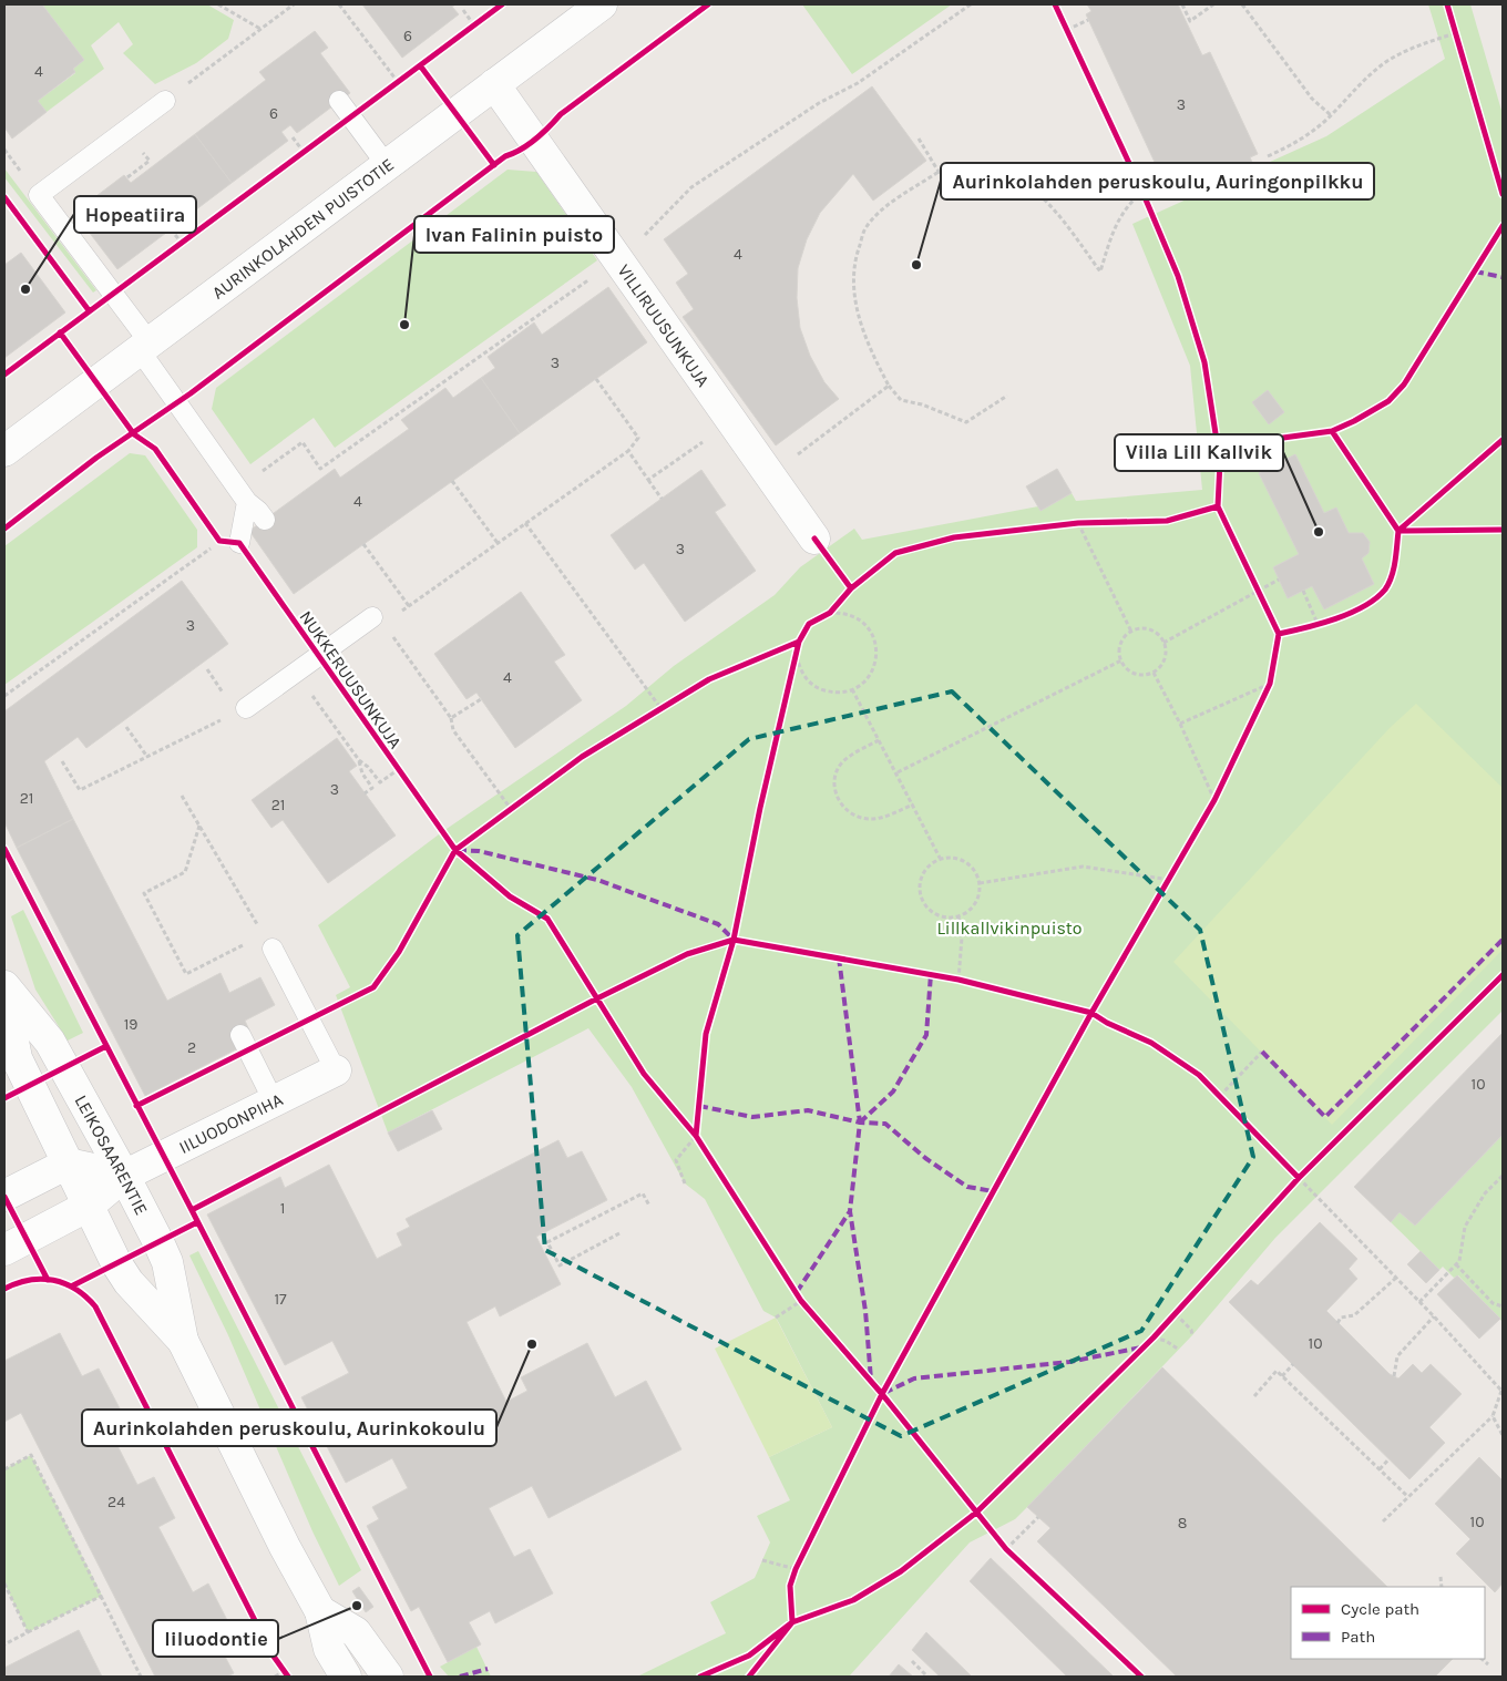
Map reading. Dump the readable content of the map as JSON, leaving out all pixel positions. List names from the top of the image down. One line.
{"streets":{"street":["AURINKOLAHDEN PUISTOTIE","VILLIRUUSUNKUJA","IILUODONPIHA","LEIKOSAARENTIE"],"cycle path":["NUKKERUUSUNKUJA"]},"crossings":[["AURINKOLAHDEN PUISTOTIE","VILLIRUUSUNKUJA"],["IILUODONPIHA","LEIKOSAARENTIE"]],"parks":["Lillkallvikinpuisto"],"places":["Aurinkolahden peruskoulu, Auringonpilkku","Hopeatiira","Ivan Falinin puisto","Villa Lill Kallvik","Aurinkolahden peruskoulu, Aurinkokoulu","Iiluodontie"],"house_numbers":["6","4","3","6","4","3","4","3","3","4","3","21","21","19","2","10","1","17","10","24","10","8"],"legend":["Cycle path","Path"]}
